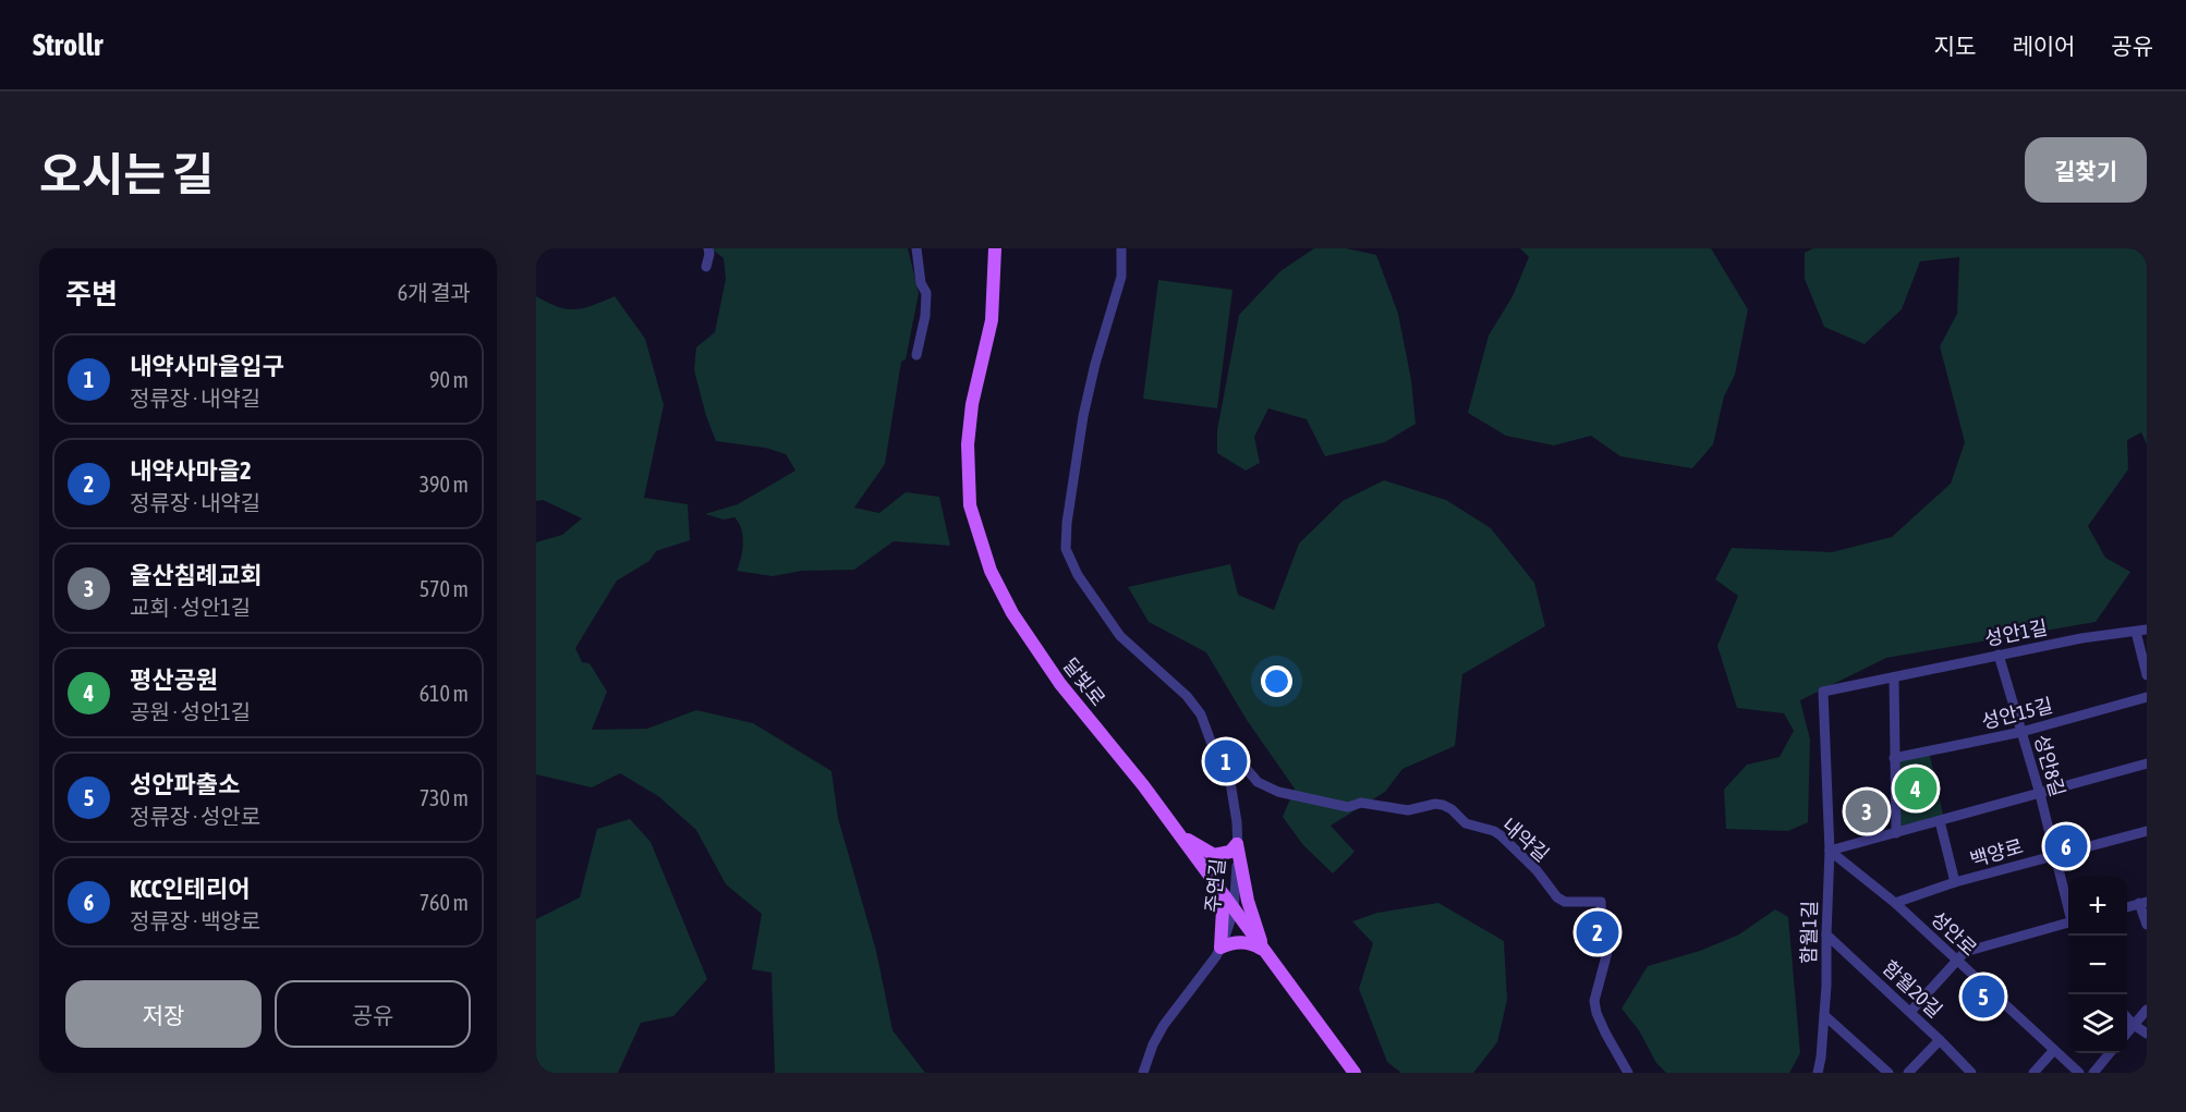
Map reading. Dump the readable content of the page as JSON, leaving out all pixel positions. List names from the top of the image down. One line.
{"streets":{"main road":["달빛로"],"street":["성안1길","성안15길","성안8길","내약길","백양로","주연길","함월1길","성안로","함월20길"]},"crossings":[["성안1길","성안8길"],["성안1길","함월1길"],["성안1길","성안로"],["달빛로","주연길"],["성안15길","성안8길"],["성안8길","백양로"],["내약길","주연길"],["백양로","성안로"],["함월1길","성안로"],["함월1길","함월20길"]],"page":{"header":"Strollr","nav":["지도","레이어","공유"],"title":"오시는 길","buttons":["길찾기",["저장","공유"]],"heading":["주변","6개 결과"],"list":[{"mark":"1","name":"내약사마을입구","note":"정류장 · 내약길","value":"90 m"},{"mark":"2","name":"내약사마을2","note":"정류장 · 내약길","value":"390 m"},{"mark":"3","name":"울산침례교회","note":"교회 · 성안1길","value":"570 m"},{"mark":"4","name":"평산공원","note":"공원 · 성안1길","value":"610 m"},{"mark":"5","name":"성안파출소","note":"정류장 · 성안로","value":"730 m"},{"mark":"6","name":"KCC인테리어","note":"정류장 · 백양로","value":"760 m"}],"pins":["1","4","3","6","2","5"],"map_buttons":["+","−"]}}
